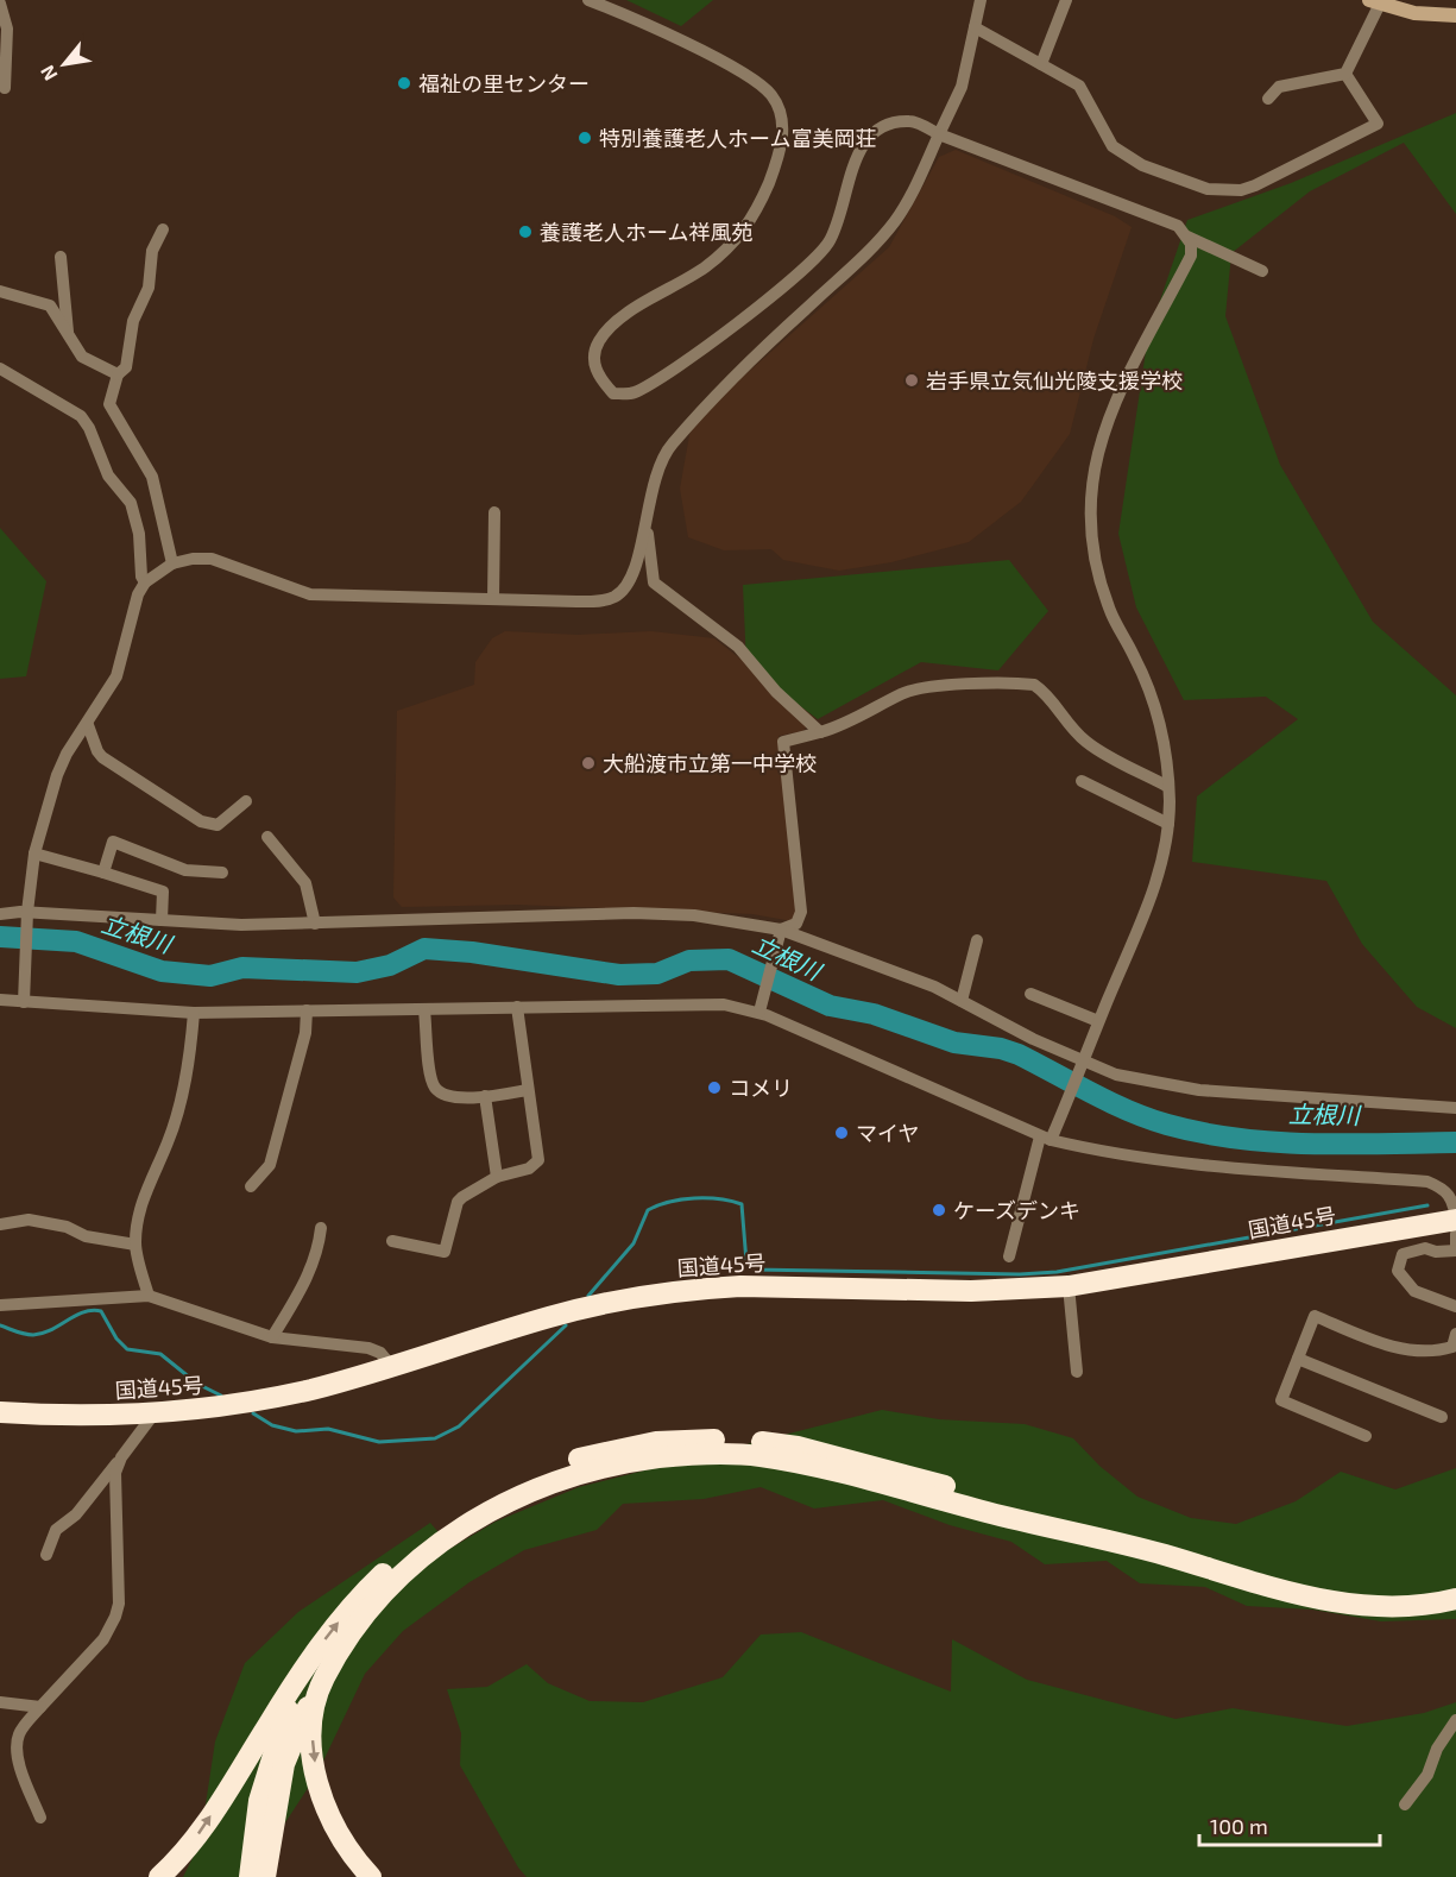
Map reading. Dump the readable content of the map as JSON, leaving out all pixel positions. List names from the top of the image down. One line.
{"streets":{"highway":["国道45号"]},"water":["立根川"],"places":["福祉の里センター","特別養護老人ホーム富美岡荘","養護老人ホーム祥風苑","岩手県立気仙光陵支援学校","大船渡市立第一中学校","コメリ","マイヤ","ケーズデンキ"],"scale_bar":"100 m","north":"bottom left"}
